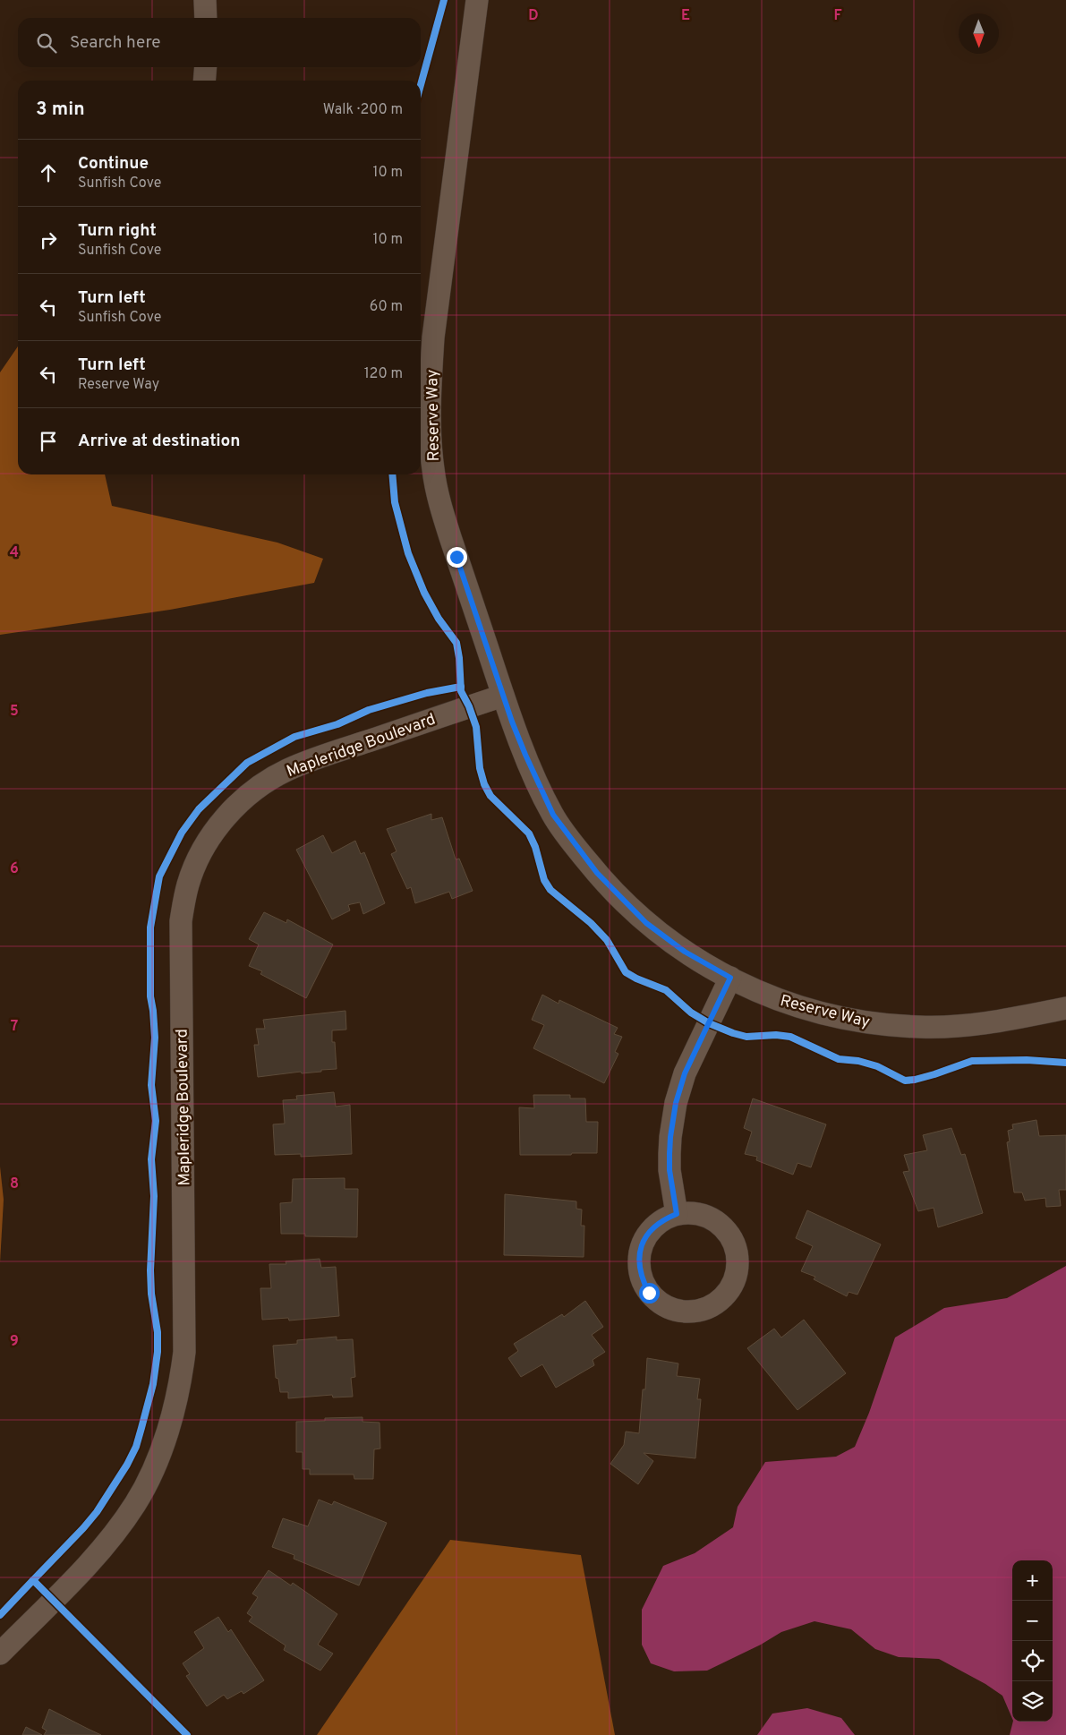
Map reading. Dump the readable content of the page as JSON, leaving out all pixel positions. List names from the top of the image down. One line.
{"streets":{"street":["Reserve Way","Mapleridge Boulevard"]},"crossings":[["Reserve Way","Mapleridge Boulevard"]],"north":"bottom","page":{"search":"Search here","heading":["3 min","Walk · 200 m"],"list":[["Continue","Sunfish Cove","10 m"],["Turn right","Sunfish Cove","10 m"],["Turn left","Sunfish Cove","60 m"],["Turn left","Reserve Way","120 m"],"Arrive at destination"],"map_buttons":["+","−"]},"grid":{"columns":["D","E","F"],"rows":["4","5","6","7","8","9"]}}
